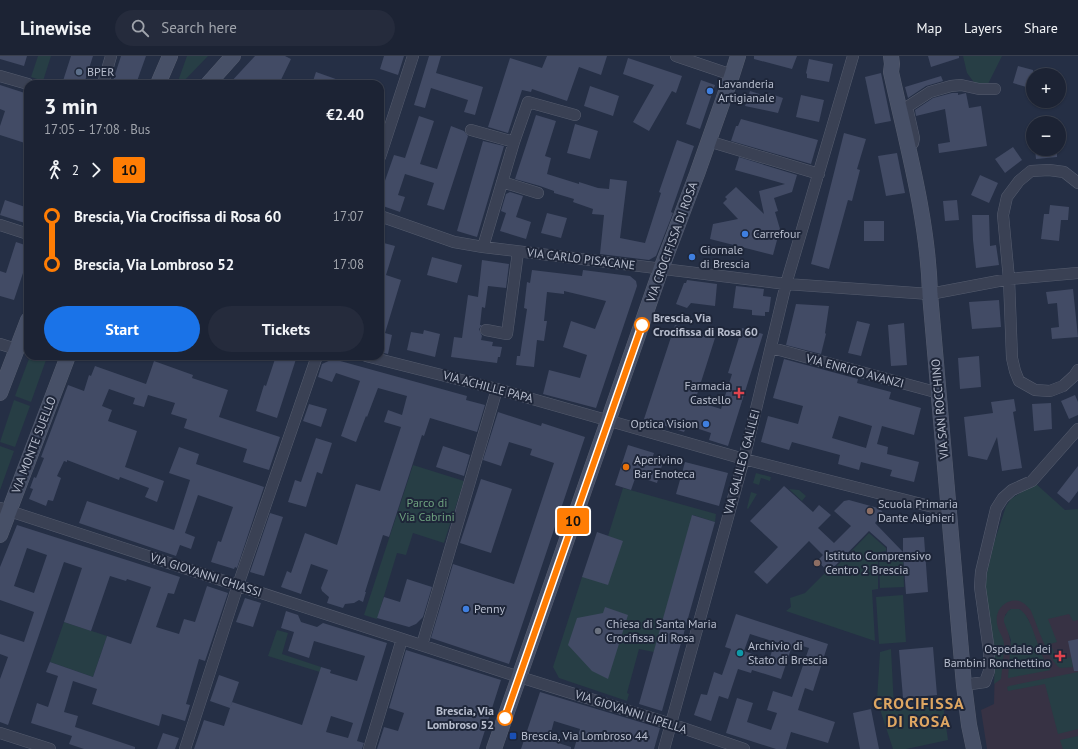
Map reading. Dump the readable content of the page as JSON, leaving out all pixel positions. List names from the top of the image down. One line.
{"streets":{"street":["VIA CROCIFISSA DI ROSA","VIA CARLO PISACANE","VIA ENRICO AVANZI","VIA ACHILLE PAPA","VIA SAN ROCCHINO","VIA MONTE SUELLO","VIA GALILEO GALILEI","VIA GIOVANNI CHIASSI","VIA GIOVANNI LIPELLA"]},"crossings":[["VIA CROCIFISSA DI ROSA","VIA CARLO PISACANE"],["VIA CROCIFISSA DI ROSA","VIA ACHILLE PAPA"],["VIA CROCIFISSA DI ROSA","VIA GIOVANNI CHIASSI"],["VIA CROCIFISSA DI ROSA","VIA GIOVANNI LIPELLA"],["VIA CARLO PISACANE","VIA SAN ROCCHINO"],["VIA CARLO PISACANE","VIA GALILEO GALILEI"],["VIA ENRICO AVANZI","VIA SAN ROCCHINO"],["VIA ENRICO AVANZI","VIA GALILEO GALILEI"],["VIA ACHILLE PAPA","VIA SAN ROCCHINO"],["VIA ACHILLE PAPA","VIA GALILEO GALILEI"],["VIA MONTE SUELLO","VIA GIOVANNI CHIASSI"],["VIA GALILEO GALILEI","VIA GIOVANNI LIPELLA"],["VIA GIOVANNI CHIASSI","VIA GIOVANNI LIPELLA"]],"districts":["CROCIFISSA DI ROSA"],"parks":["Parco di Via Cabrini"],"places":{"other":["BPER","Lavanderia Artigianale","Carrefour","Giornale di Brescia","Brescia, Via Crocifissa di Rosa 60","Optica Vision","Aperivino Bar Enoteca","Scuola Primaria Dante Alighieri","Istituto Comprensivo Centro 2 Brescia","Penny","Chiesa di Santa Maria Crocifissa di Rosa","Archivio di Stato di Brescia","Brescia, Via Lombroso 52"],"health":["Farmacia Castello","Ospedale dei Bambini Ronchettino"],"transit":["Brescia, Via Lombroso 44"]},"lines":["bus line 10"],"page":{"header":"Linewise","search":"Search here","nav":["Map","Layers","Share"],"on_map":"10","map_buttons":["+","−"],"heading":["3 min","17:05 – 17:08 · Bus","€2.40"],"legs":["2","10"],"list":[{"name":"Brescia, Via Crocifissa di Rosa 60","value":"17:07"},{"name":"Brescia, Via Lombroso 52","value":"17:08"}],"buttons":["Start","Tickets"]}}
